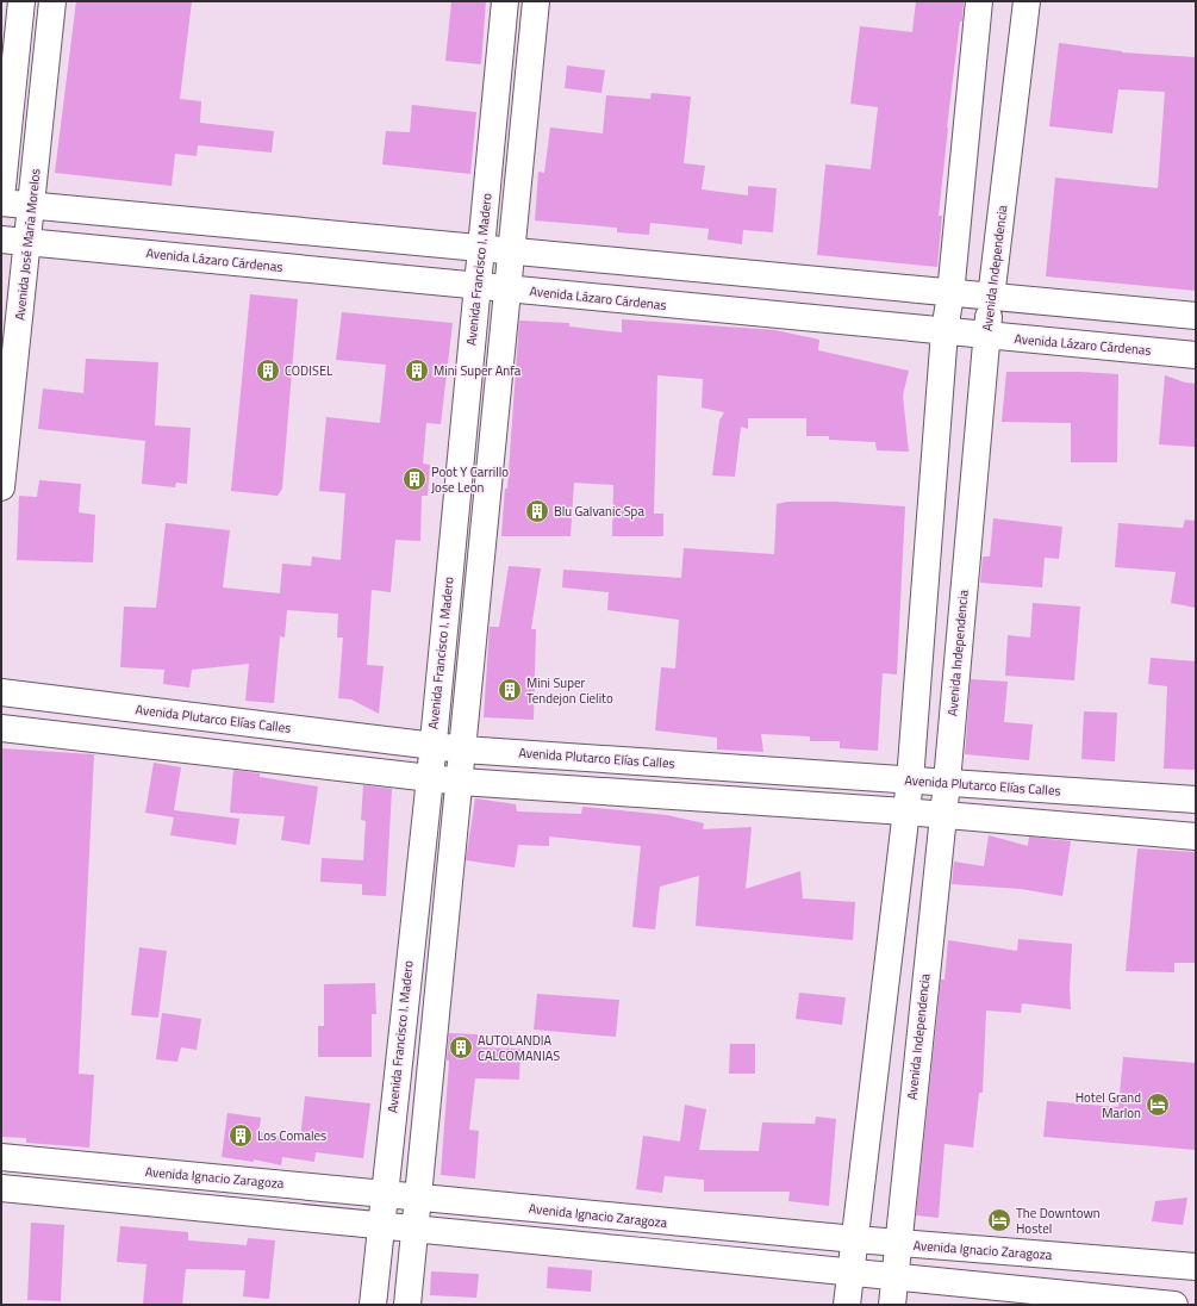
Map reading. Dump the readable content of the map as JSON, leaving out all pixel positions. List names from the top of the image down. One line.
{"streets":{"street":["Avenida José María Morelos","Avenida Lázaro Cárdenas","Avenida Independencia","Avenida Francisco I. Madero","Avenida Plutarco Elías Calles","Avenida Ignacio Zaragoza"]},"crossings":[["Avenida José María Morelos","Avenida Lázaro Cárdenas"],["Avenida Lázaro Cárdenas","Avenida Independencia"],["Avenida Lázaro Cárdenas","Avenida Francisco I. Madero"],["Avenida Independencia","Avenida Plutarco Elías Calles"],["Avenida Independencia","Avenida Ignacio Zaragoza"],["Avenida Francisco I. Madero","Avenida Plutarco Elías Calles"],["Avenida Francisco I. Madero","Avenida Ignacio Zaragoza"]],"places":{"building":["CODISEL","Mini Super Anfa","Poot Y Carrillo Jose Leon","Blu Galvanic Spa","Mini Super Tendejon Cielito","AUTOLANDIA CALCOMANIAS","Los Comales"],"hotel":["Hotel Grand Marlon","The Downtown Hostel"]}}
